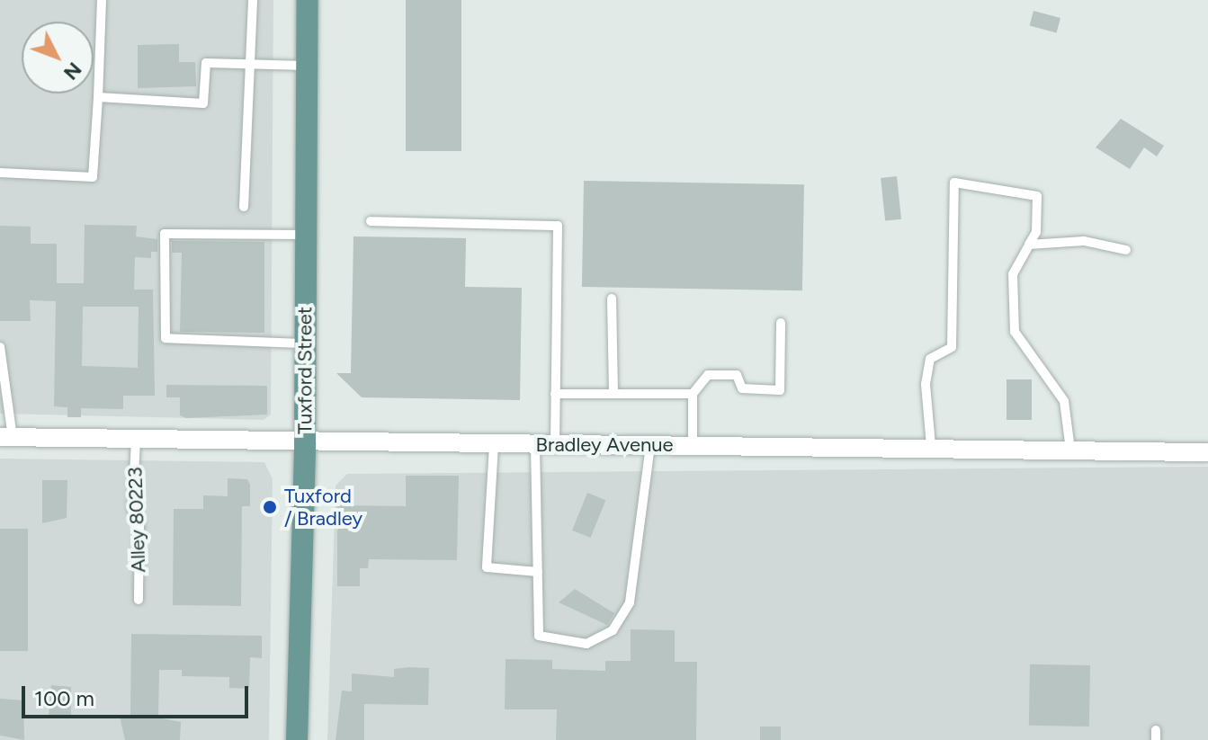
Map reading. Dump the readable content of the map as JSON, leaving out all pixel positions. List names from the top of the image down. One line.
{"streets":{"main road":["Tuxford Street"],"street":["Bradley Avenue"],"lane":["Alley 80223"]},"crossings":[["Tuxford Street","Bradley Avenue"],["Bradley Avenue","Alley 80223"]],"places":["Tuxford / Bradley"],"scale_bar":"100 m","north":"bottom right"}
